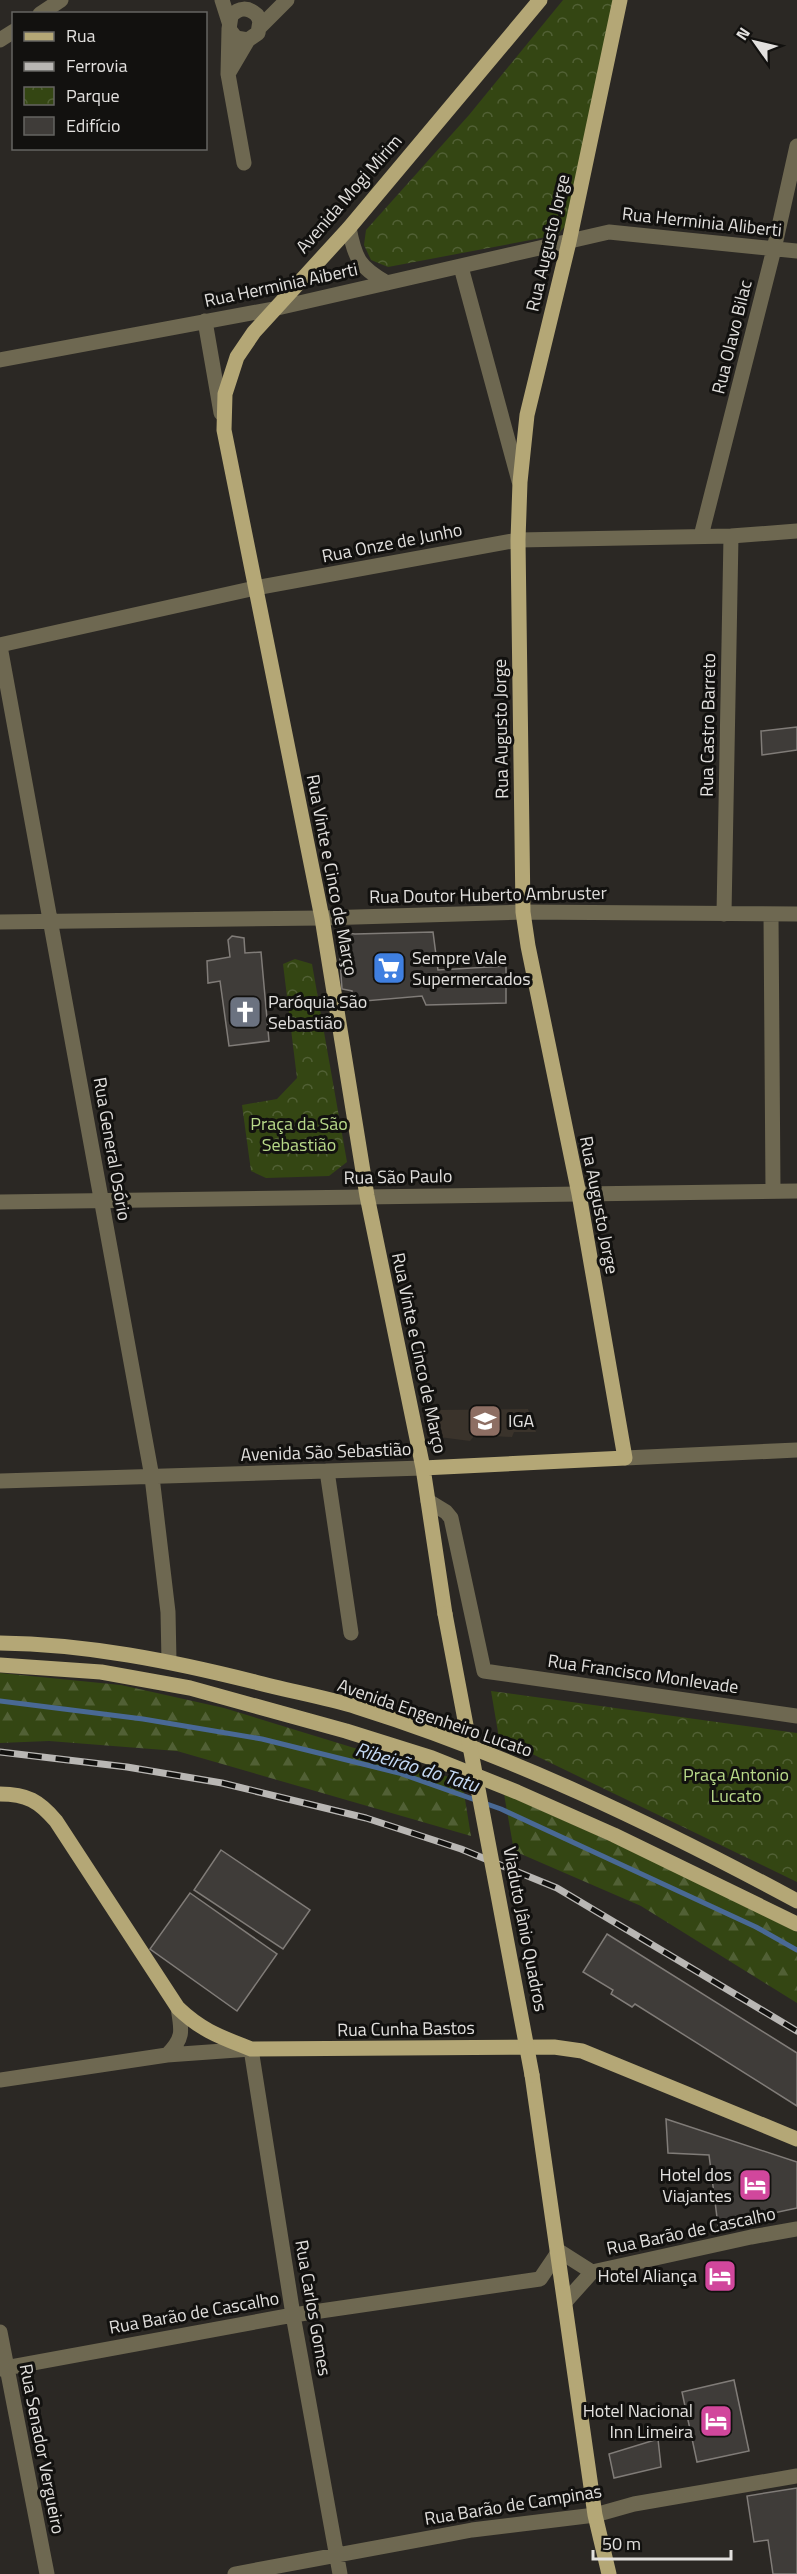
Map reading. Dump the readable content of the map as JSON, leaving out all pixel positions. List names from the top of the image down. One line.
{"streets":{"main road":["Avenida Mogi Mirim","Rua Augusto Jorge","Rua Vinte e Cinco de Março","Avenida São Sebastião","Avenida Engenheiro Lucato","Viaduto Jânio Quadros","Rua Cunha Bastos"],"street":["Rua Herminia Aliberti","Rua Herminia Aiberti","Rua Olavo Bilac","Rua Onze de Junho","Rua Castro Barreto","Rua Doutor Huberto Ambruster","Rua General Osório","Rua São Paulo","Rua Francisco Monlevade","Rua Barão de Cascalho","Rua Carlos Gomes","Rua Senador Vergueiro","Rua Barão de Campinas"]},"crossings":[["Avenida Mogi Mirim","Rua Herminia Aiberti"],["Avenida Mogi Mirim","Rua Vinte e Cinco de Março"],["Rua Herminia Aliberti","Rua Augusto Jorge"],["Rua Herminia Aliberti","Rua Herminia Aiberti"],["Rua Herminia Aliberti","Rua Olavo Bilac"],["Rua Augusto Jorge","Rua Herminia Aiberti"],["Rua Augusto Jorge","Rua Onze de Junho"],["Rua Augusto Jorge","Rua Doutor Huberto Ambruster"],["Rua Augusto Jorge","Rua São Paulo"],["Rua Augusto Jorge","Avenida São Sebastião"],["Rua Herminia Aiberti","Rua Vinte e Cinco de Março"],["Rua Olavo Bilac","Rua Onze de Junho"],["Rua Onze de Junho","Rua Castro Barreto"],["Rua Onze de Junho","Rua Vinte e Cinco de Março"],["Rua Onze de Junho","Rua General Osório"],["Rua Castro Barreto","Rua Doutor Huberto Ambruster"],["Rua Vinte e Cinco de Março","Rua Doutor Huberto Ambruster"],["Rua Vinte e Cinco de Março","Rua São Paulo"],["Rua Vinte e Cinco de Março","Avenida São Sebastião"],["Rua Vinte e Cinco de Março","Rua Francisco Monlevade"],["Rua Vinte e Cinco de Março","Viaduto Jânio Quadros"],["Rua Doutor Huberto Ambruster","Rua General Osório"],["Rua General Osório","Rua São Paulo"],["Rua General Osório","Avenida São Sebastião"],["Rua General Osório","Avenida Engenheiro Lucato"],["Viaduto Jânio Quadros","Rua Barão de Cascalho"],["Viaduto Jânio Quadros","Rua Barão de Campinas"],["Rua Cunha Bastos","Rua Carlos Gomes"],["Rua Barão de Cascalho","Rua Carlos Gomes"],["Rua Barão de Cascalho","Rua Senador Vergueiro"],["Rua Carlos Gomes","Rua Barão de Campinas"]],"water":["Ribeirão do Tatu"],"parks":["Praça da São Sebastião","Praça Antonio Lucato"],"places":{"supermarket":["Sempre Vale Supermercados"],"church":["Paróquia São Sebastião"],"school or university":["IGA"],"hotel":["Hotel dos Viajantes","Hotel Aliança","Hotel Nacional Inn Limeira"]},"legend":["Rua","Ferrovia","Parque","Edifício"],"scale_bar":"50 m","north":"top left"}
